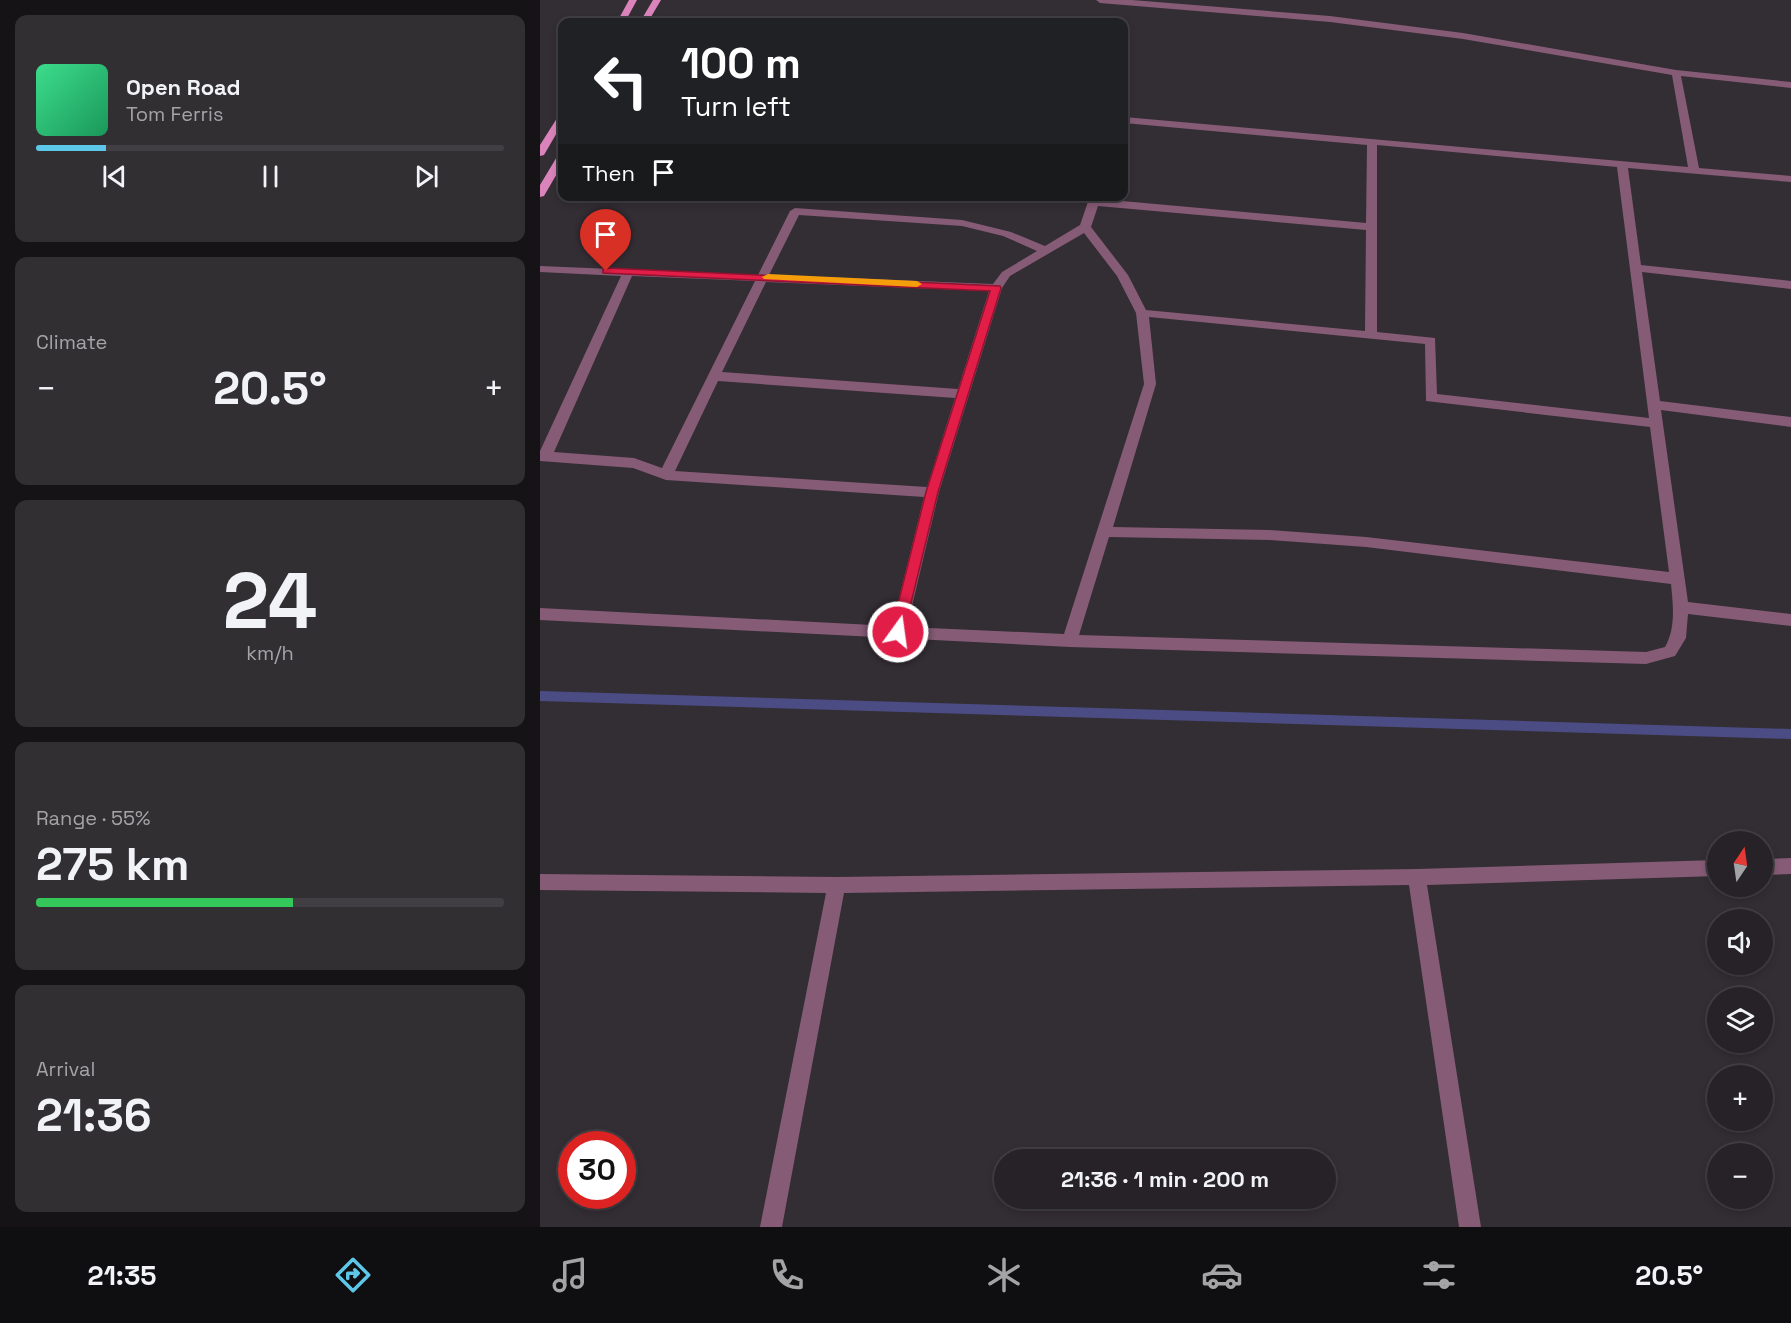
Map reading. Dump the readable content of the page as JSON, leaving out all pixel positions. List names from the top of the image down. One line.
{"north":"top","page":{"turn":["100 m","Turn left"],"song":["Open Road","Tom Ferris"],"then":"Then","tile":["Climate",["24","km/h"],["Range · 55%","275 km"],["Arrival","21:36"]],"heat":["−","20.5°","+"],"map_buttons":["+","−"],"limit":"30","trip":"21:36 · 1 min · 200 m","tabs":["21:35","20.5°"]}}
